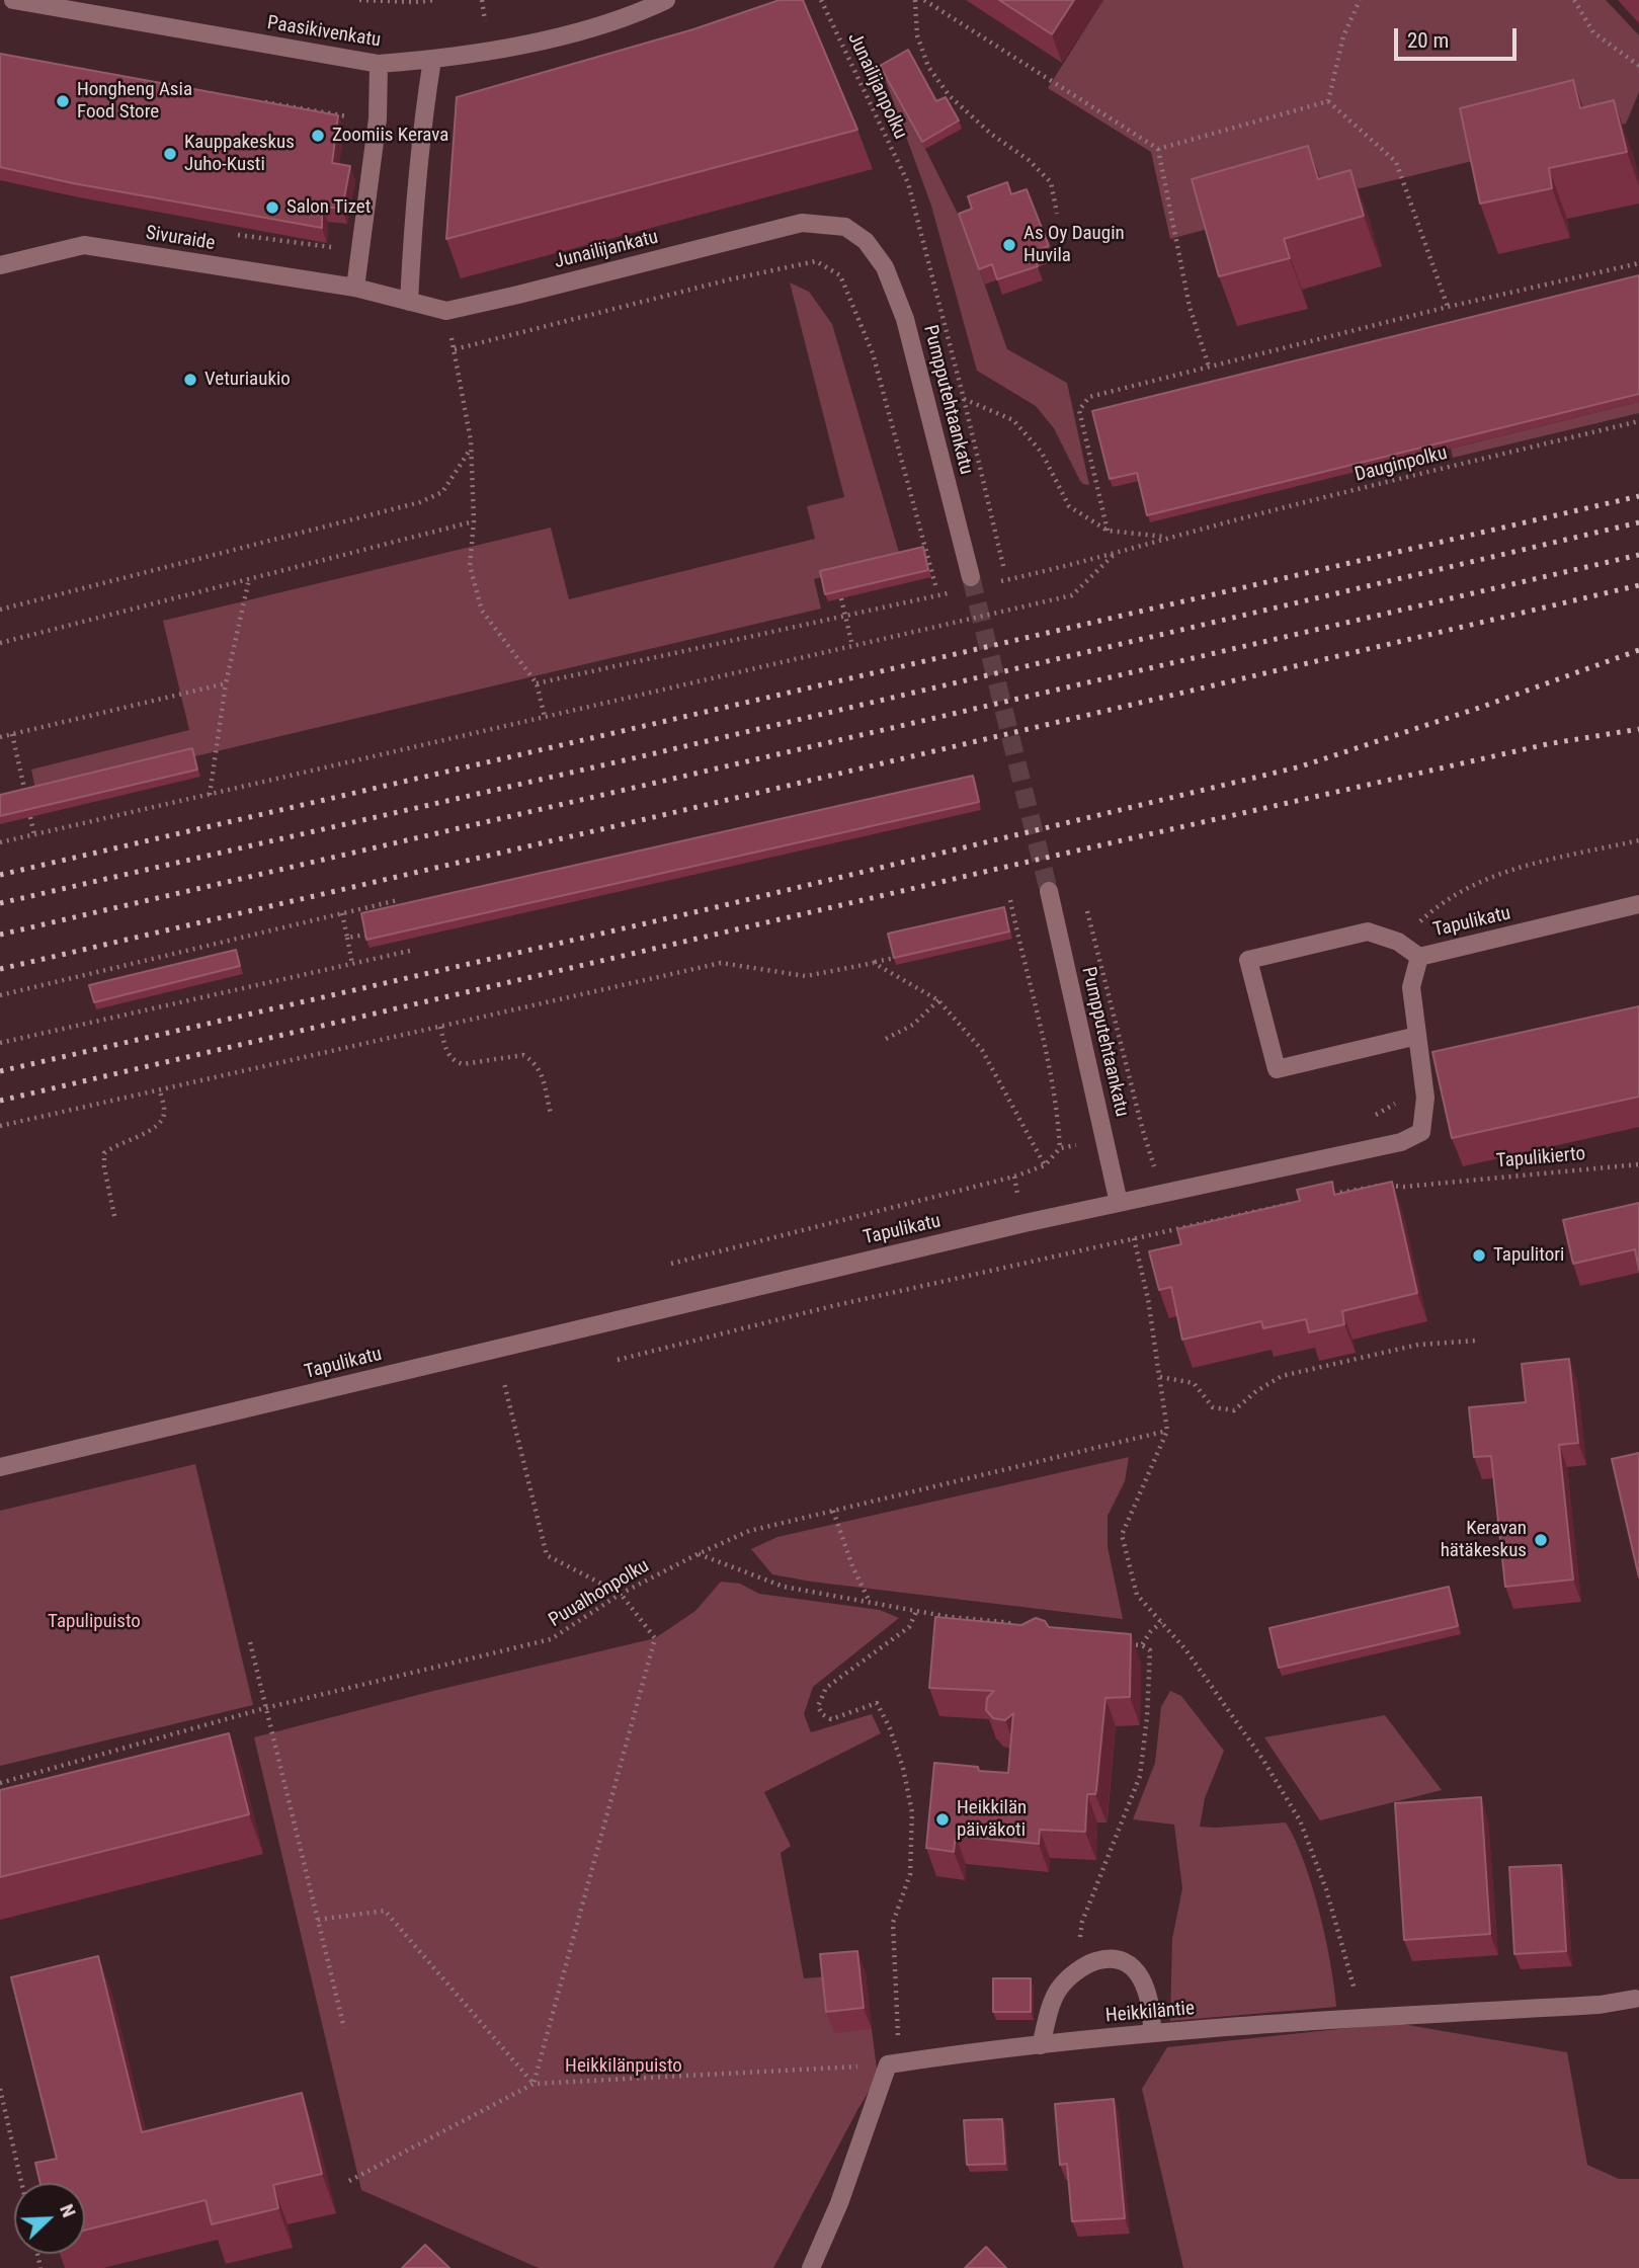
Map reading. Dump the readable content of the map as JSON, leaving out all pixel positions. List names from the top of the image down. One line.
{"streets":{"street":["Paasikivenkatu","Sivuraide","Junailijankatu","Pumpputehtaankatu","Tapulikatu","Heikkiläntie"],"path":["Junailijanpolku","Dauginpolku","Tapulikierto","Puualhonpolku"]},"crossings":[["Sivuraide","Junailijankatu"],["Junailijankatu","Pumpputehtaankatu"],["Pumpputehtaankatu","Tapulikatu"]],"parks":["Tapulipuisto","Heikkilänpuisto"],"places":["Hongheng Asia Food Store","Zoomiis Kerava","Kauppakeskus Juho-Kusti","Salon Tizet","As Oy Daugin Huvila","Veturiaukio","Tapulitori","Keravan hätäkeskus","Heikkilän päiväkoti"],"scale_bar":"20 m","north":"top right"}
